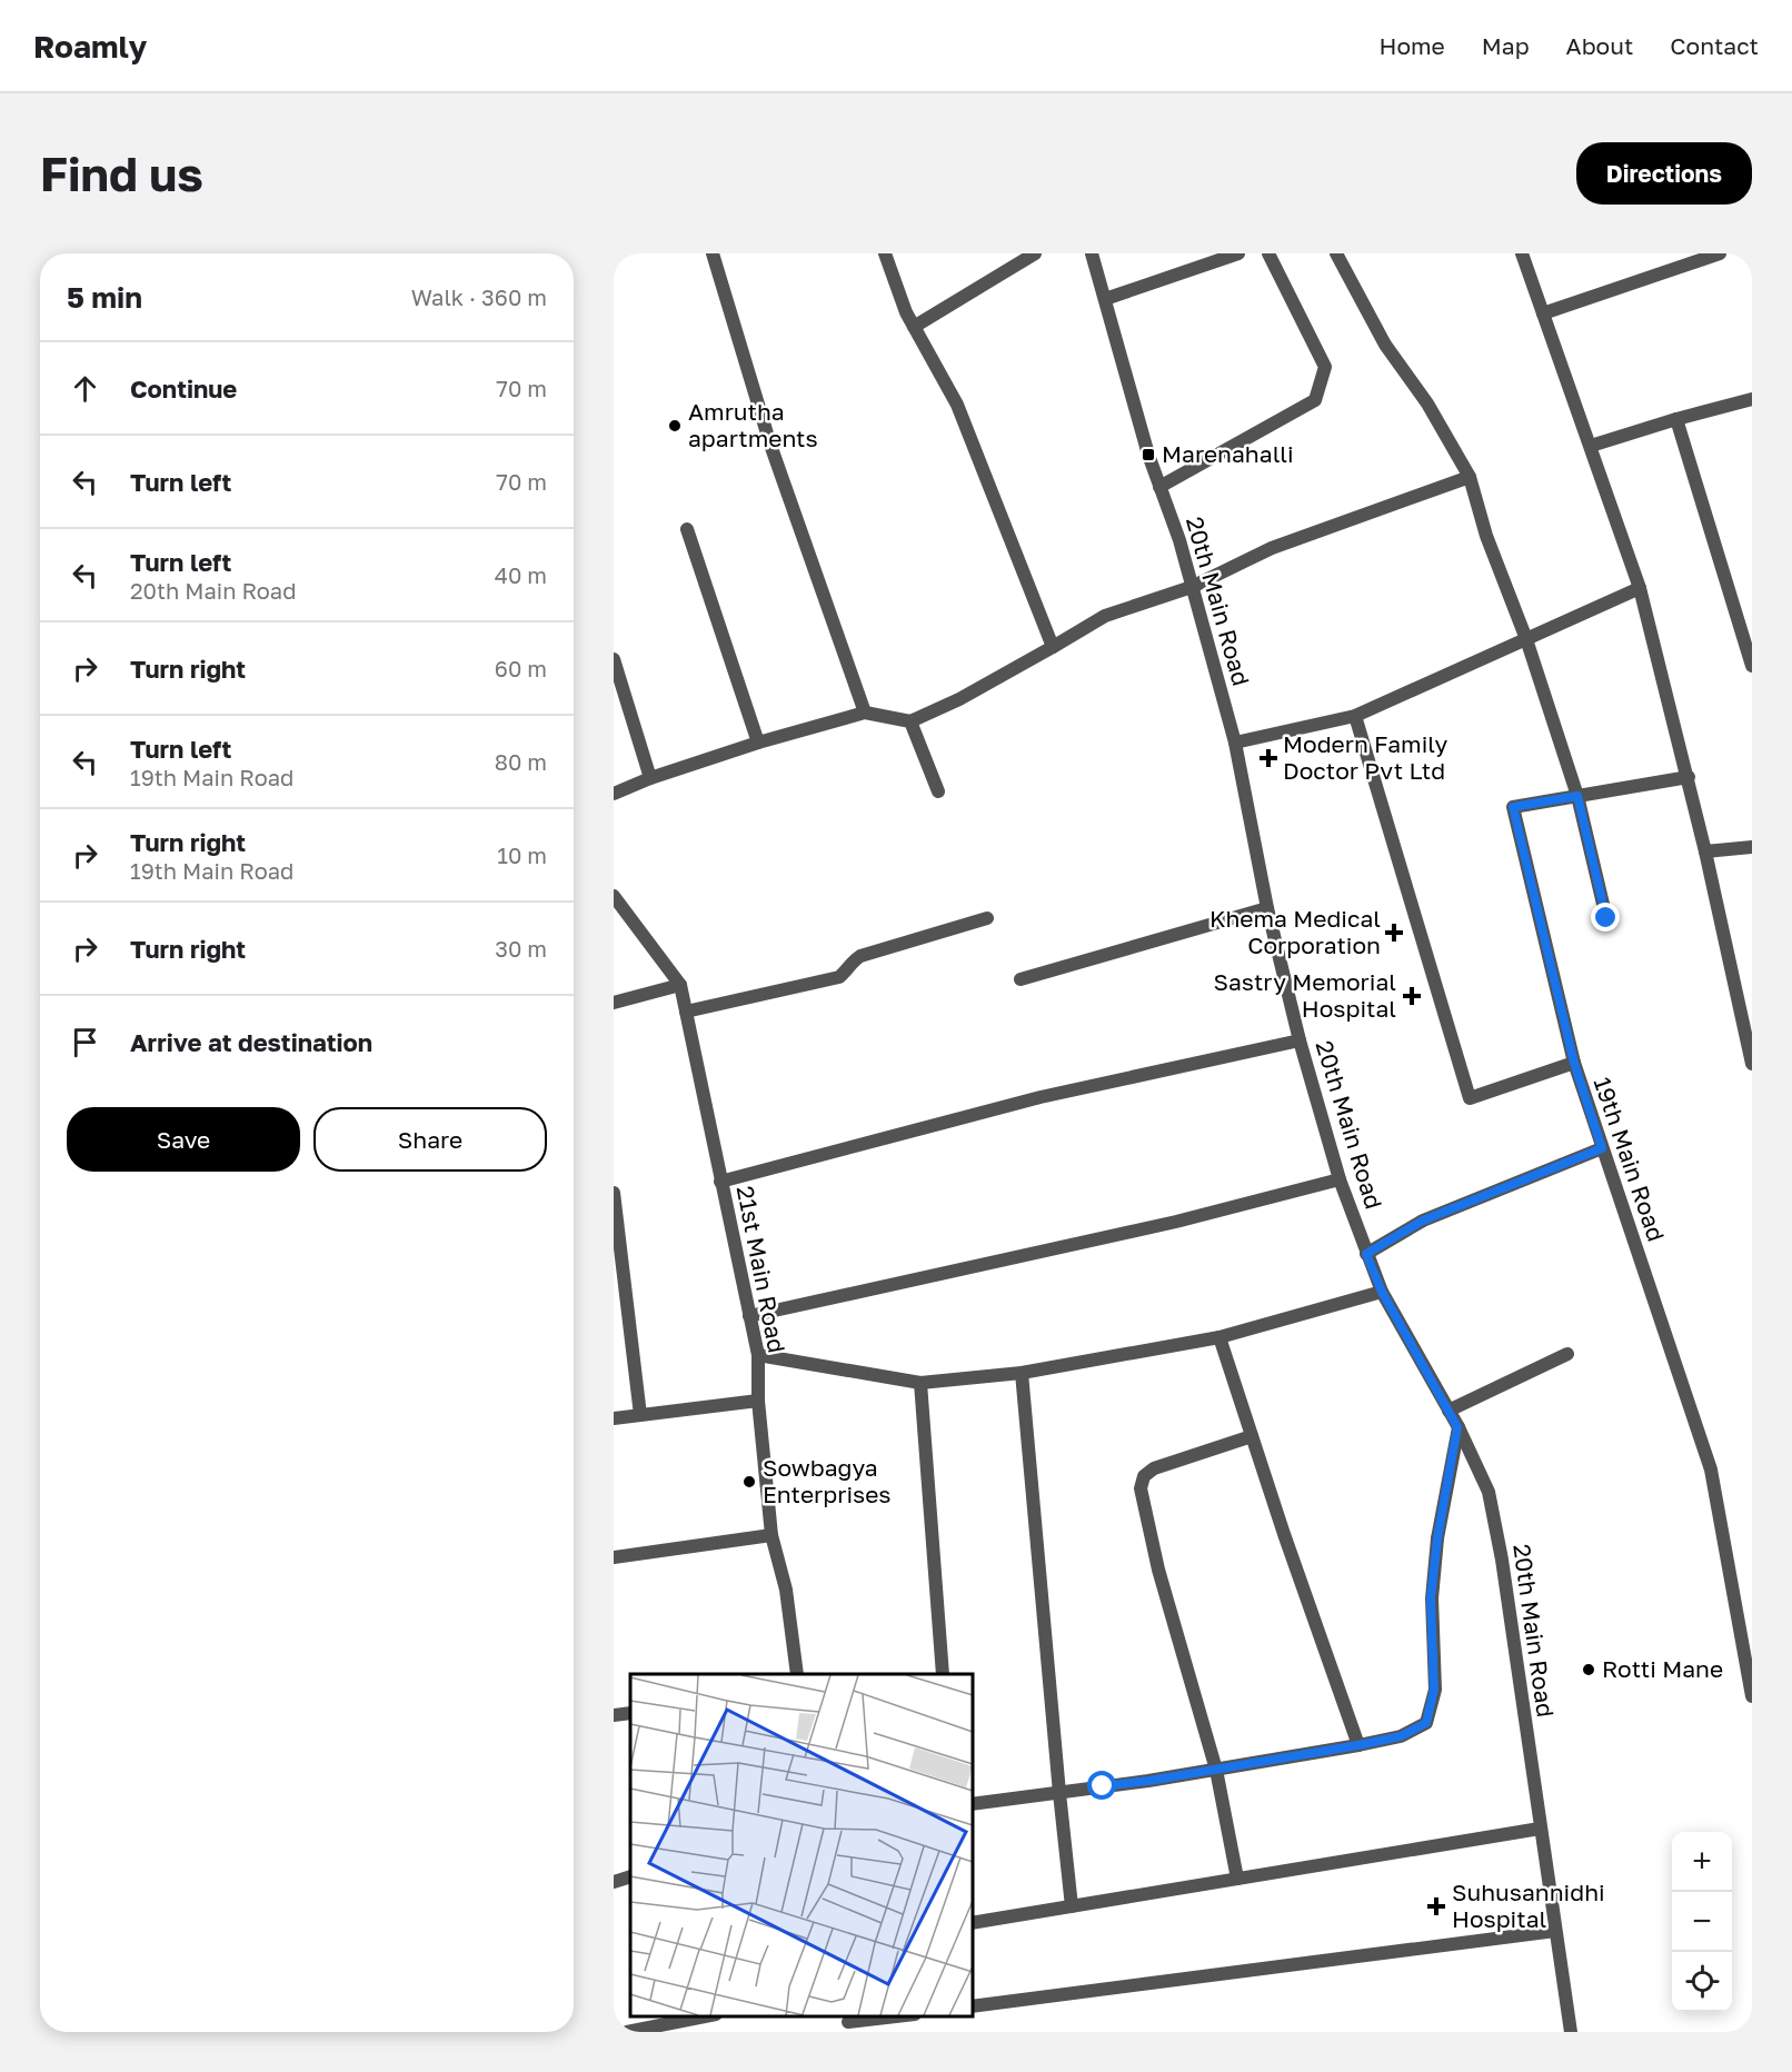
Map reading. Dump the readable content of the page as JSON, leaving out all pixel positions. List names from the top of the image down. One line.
{"streets":{"street":["20th Main Road","19th Main Road","21st Main Road"]},"places":{"other":["Amrutha apartments","Sowbagya Enterprises","Rotti Mane"],"transit":["Marenahalli"],"health":["Modern Family Doctor Pvt Ltd","Khema Medical Corporation","Sastry Memorial Hospital","Suhusannidhi Hospital"]},"page":{"header":"Roamly","nav":["Home","Map","About","Contact"],"buttons":["Directions",["Save","Share"]],"title":"Find us","heading":["5 min","Walk · 360 m"],"list":[["Continue","70 m"],["Turn left","70 m"],["Turn left","20th Main Road","40 m"],["Turn right","60 m"],["Turn left","19th Main Road","80 m"],["Turn right","19th Main Road","10 m"],["Turn right","30 m"],"Arrive at destination"],"map_buttons":["+","−"]}}
